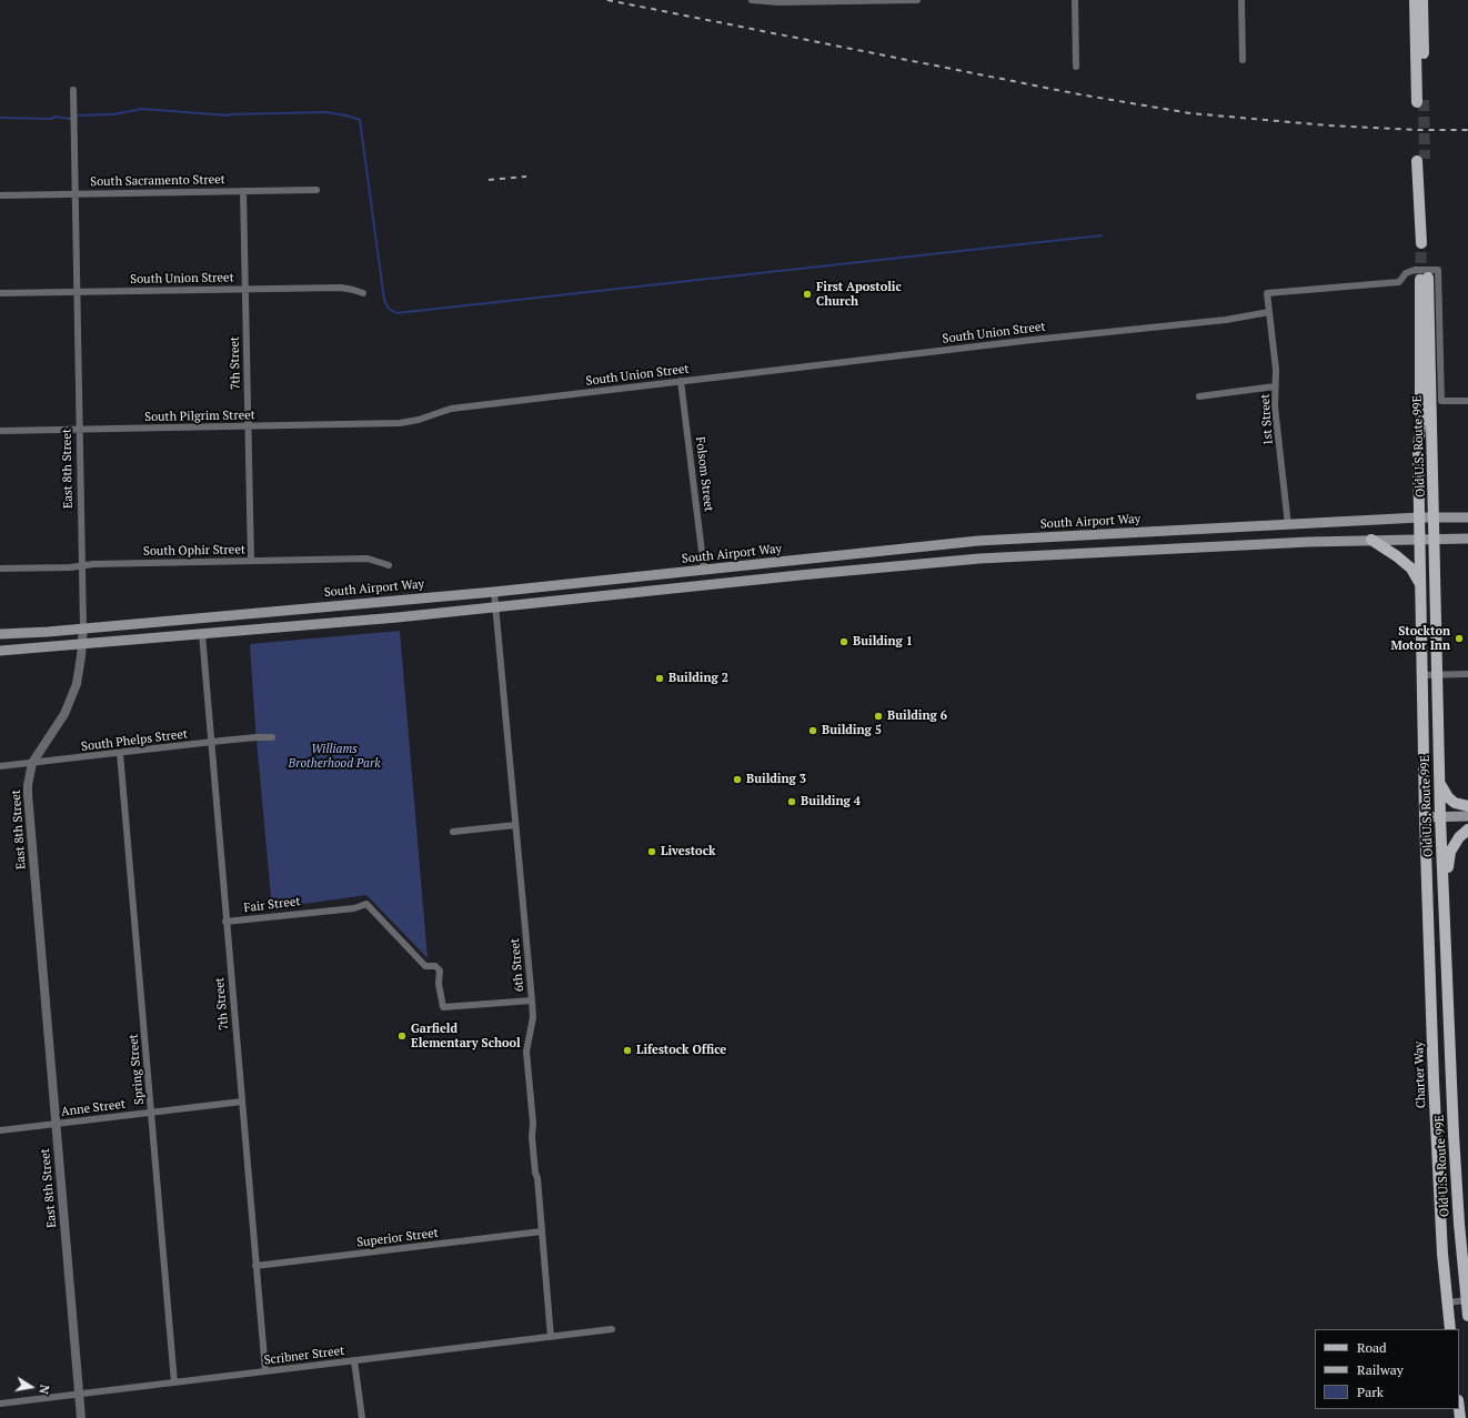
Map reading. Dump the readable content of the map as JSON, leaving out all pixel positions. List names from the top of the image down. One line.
{"streets":{"main road":["Old U.S. Route 99E","South Airport Way","Charter Way"],"street":["South Sacramento Street","South Union Street","7th Street","South Pilgrim Street","1st Street","East 8th Street","Folsom Street","South Ophir Street","South Phelps Street","Fair Street","6th Street","Spring Street","Anne Street","Superior Street","Scribner Street"]},"crossings":[["South Sacramento Street","7th Street"],["South Sacramento Street","East 8th Street"],["South Union Street","7th Street"],["South Union Street","South Pilgrim Street"],["South Union Street","1st Street"],["South Union Street","East 8th Street"],["South Union Street","Folsom Street"],["7th Street","South Pilgrim Street"],["7th Street","South Ophir Street"],["7th Street","South Phelps Street"],["7th Street","Fair Street"],["7th Street","Anne Street"],["7th Street","Superior Street"],["7th Street","Scribner Street"],["South Pilgrim Street","East 8th Street"],["1st Street","South Airport Way"],["Old U.S. Route 99E","South Airport Way"],["Old U.S. Route 99E","Charter Way"],["East 8th Street","South Airport Way"],["East 8th Street","South Ophir Street"],["East 8th Street","South Phelps Street"],["East 8th Street","Anne Street"],["East 8th Street","Scribner Street"],["Folsom Street","South Airport Way"],["South Airport Way","6th Street"],["South Airport Way","Charter Way"],["South Phelps Street","Spring Street"],["Fair Street","6th Street"],["6th Street","Superior Street"],["6th Street","Scribner Street"],["Spring Street","Anne Street"],["Spring Street","Scribner Street"]],"parks":["Williams Brotherhood Park"],"places":["First Apostolic Church","Stockton Motor Inn","Building 1","Building 2","Building 6","Building 5","Building 3","Building 4","Livestock","Garfield Elementary School","Lifestock Office"],"legend":["Road","Railway","Park"],"north":"right"}
